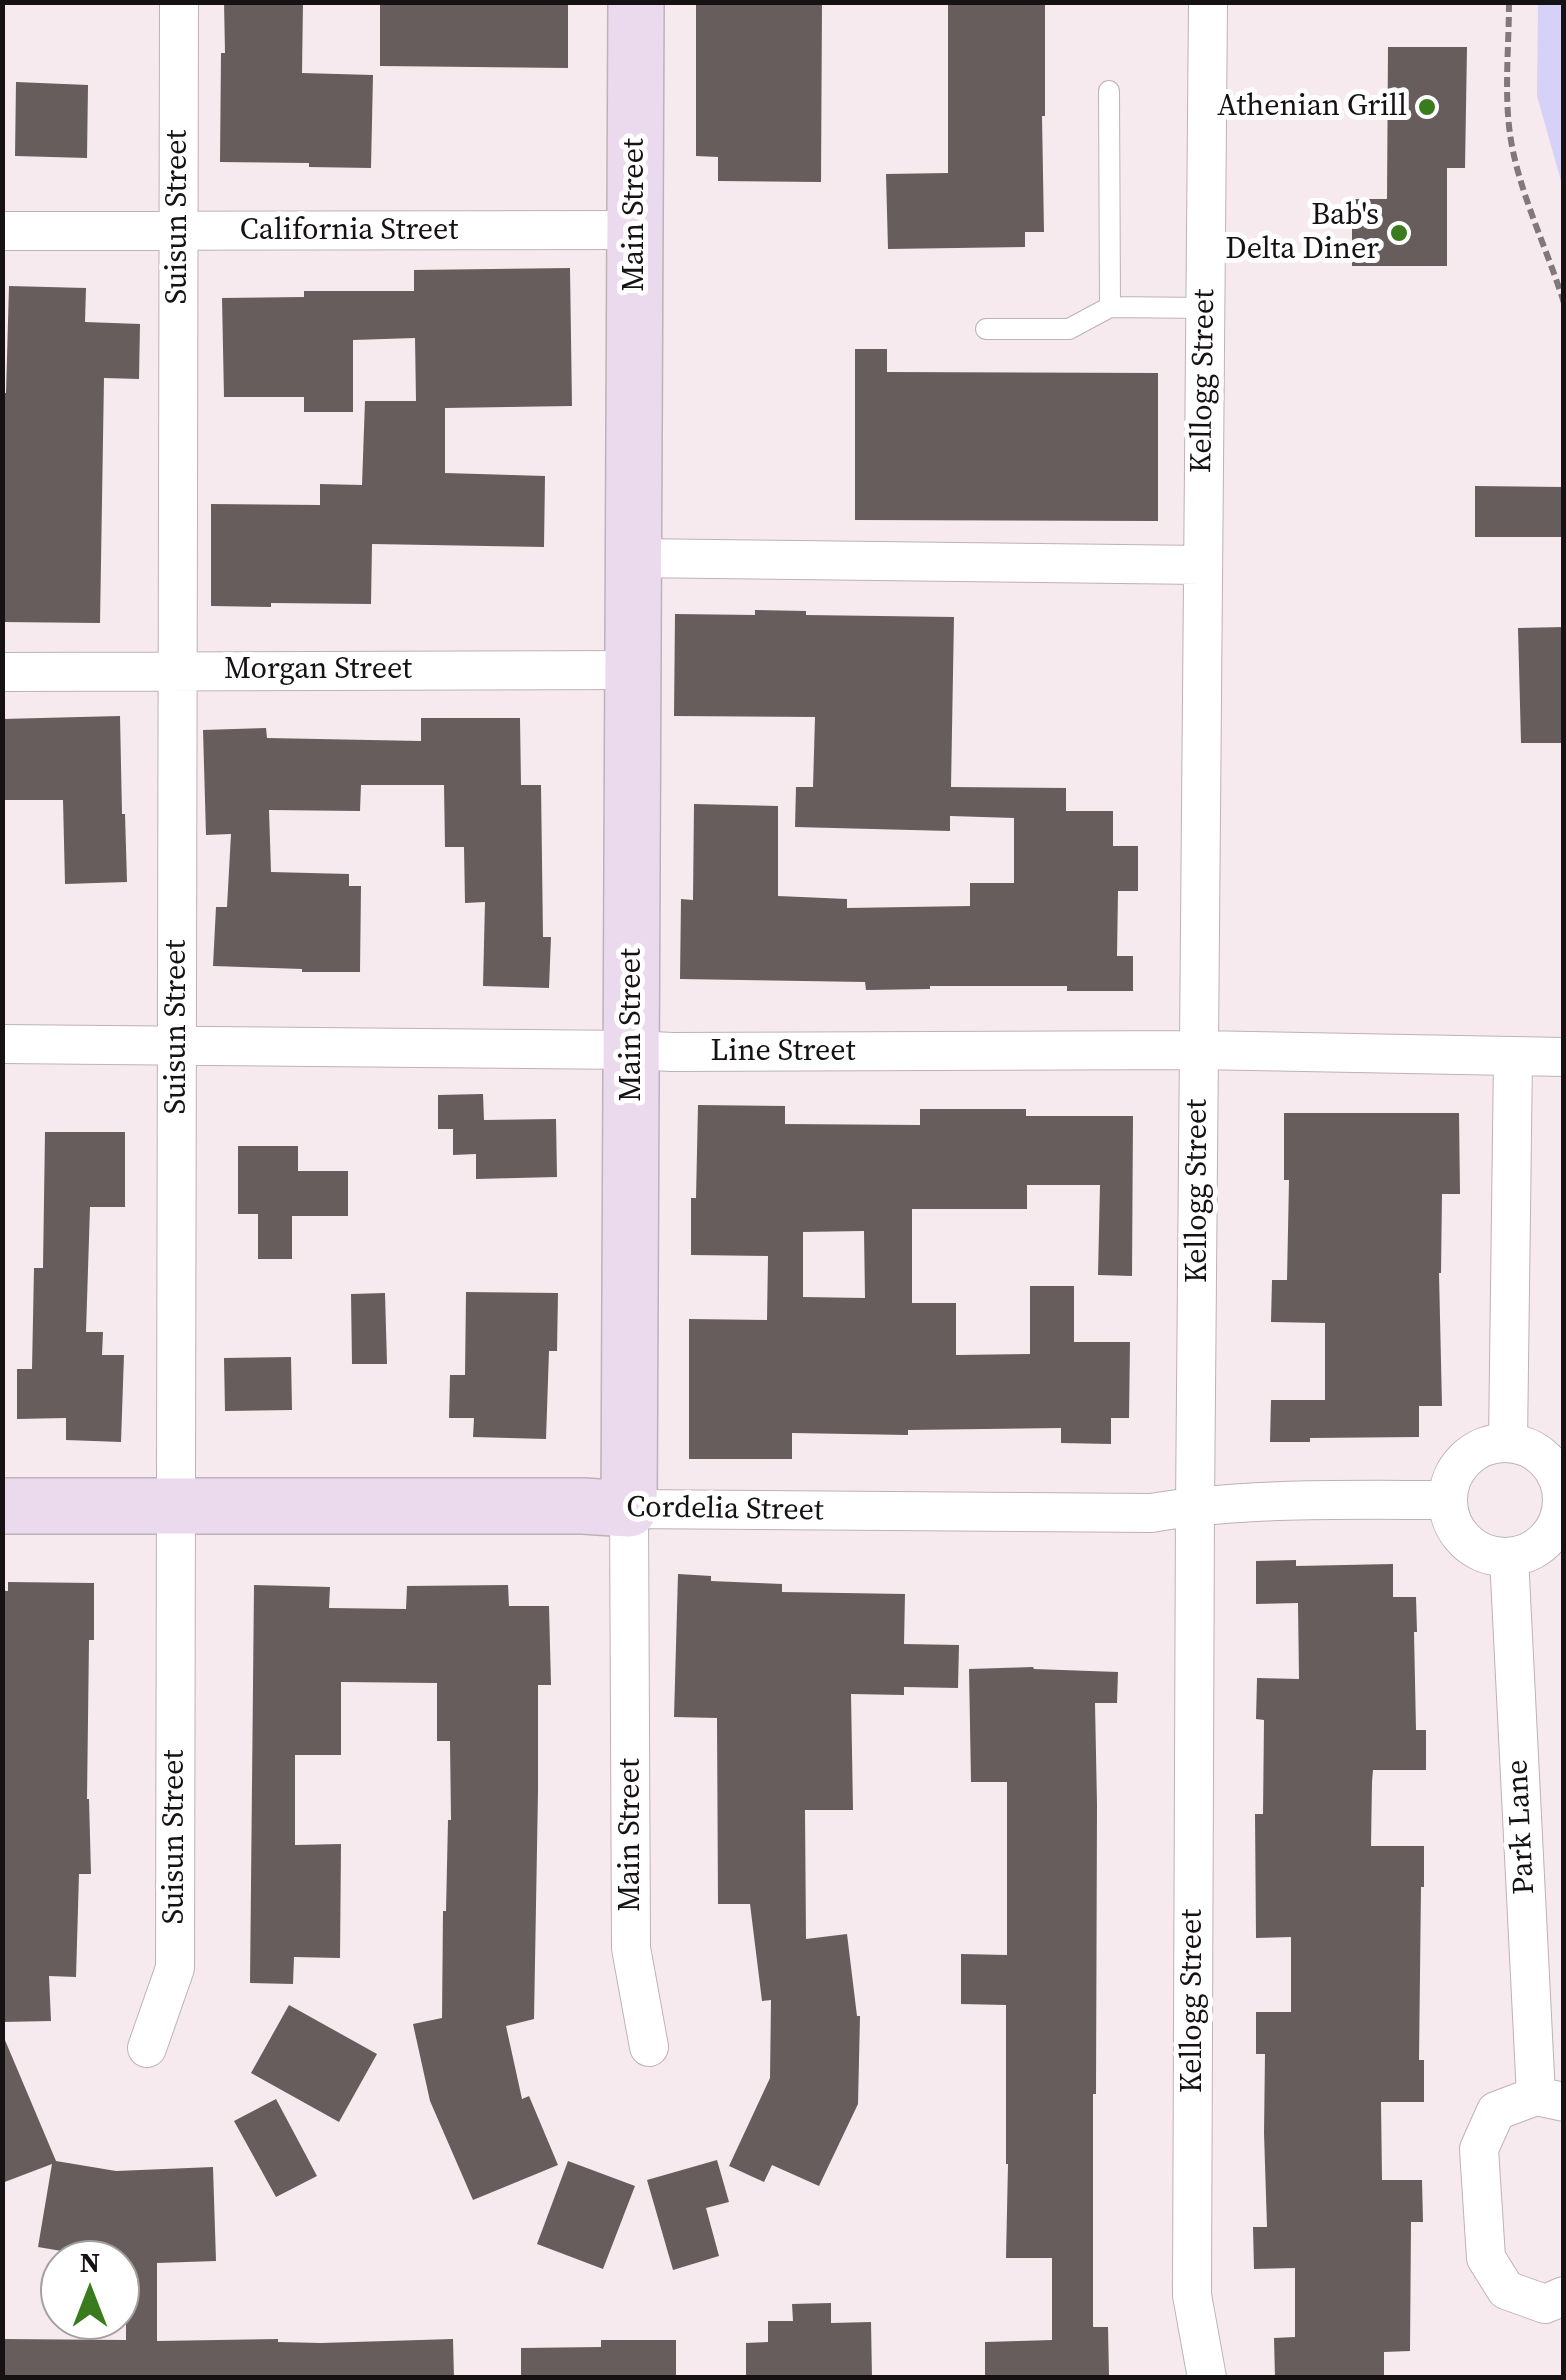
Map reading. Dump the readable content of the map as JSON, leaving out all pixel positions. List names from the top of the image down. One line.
{"streets":{"main road":["Main Street","Cordelia Street"],"street":["Suisun Street","California Street","Kellogg Street","Morgan Street","Line Street","Park Lane"]},"crossings":[["Main Street","California Street"],["Main Street","Morgan Street"],["Main Street","Line Street"],["Main Street","Cordelia Street"],["Suisun Street","California Street"],["Suisun Street","Morgan Street"],["Suisun Street","Line Street"],["Suisun Street","Cordelia Street"],["Kellogg Street","Line Street"],["Kellogg Street","Cordelia Street"],["Cordelia Street","Park Lane"]],"places":["Athenian Grill","Bab's Delta Diner"],"north":"top"}
